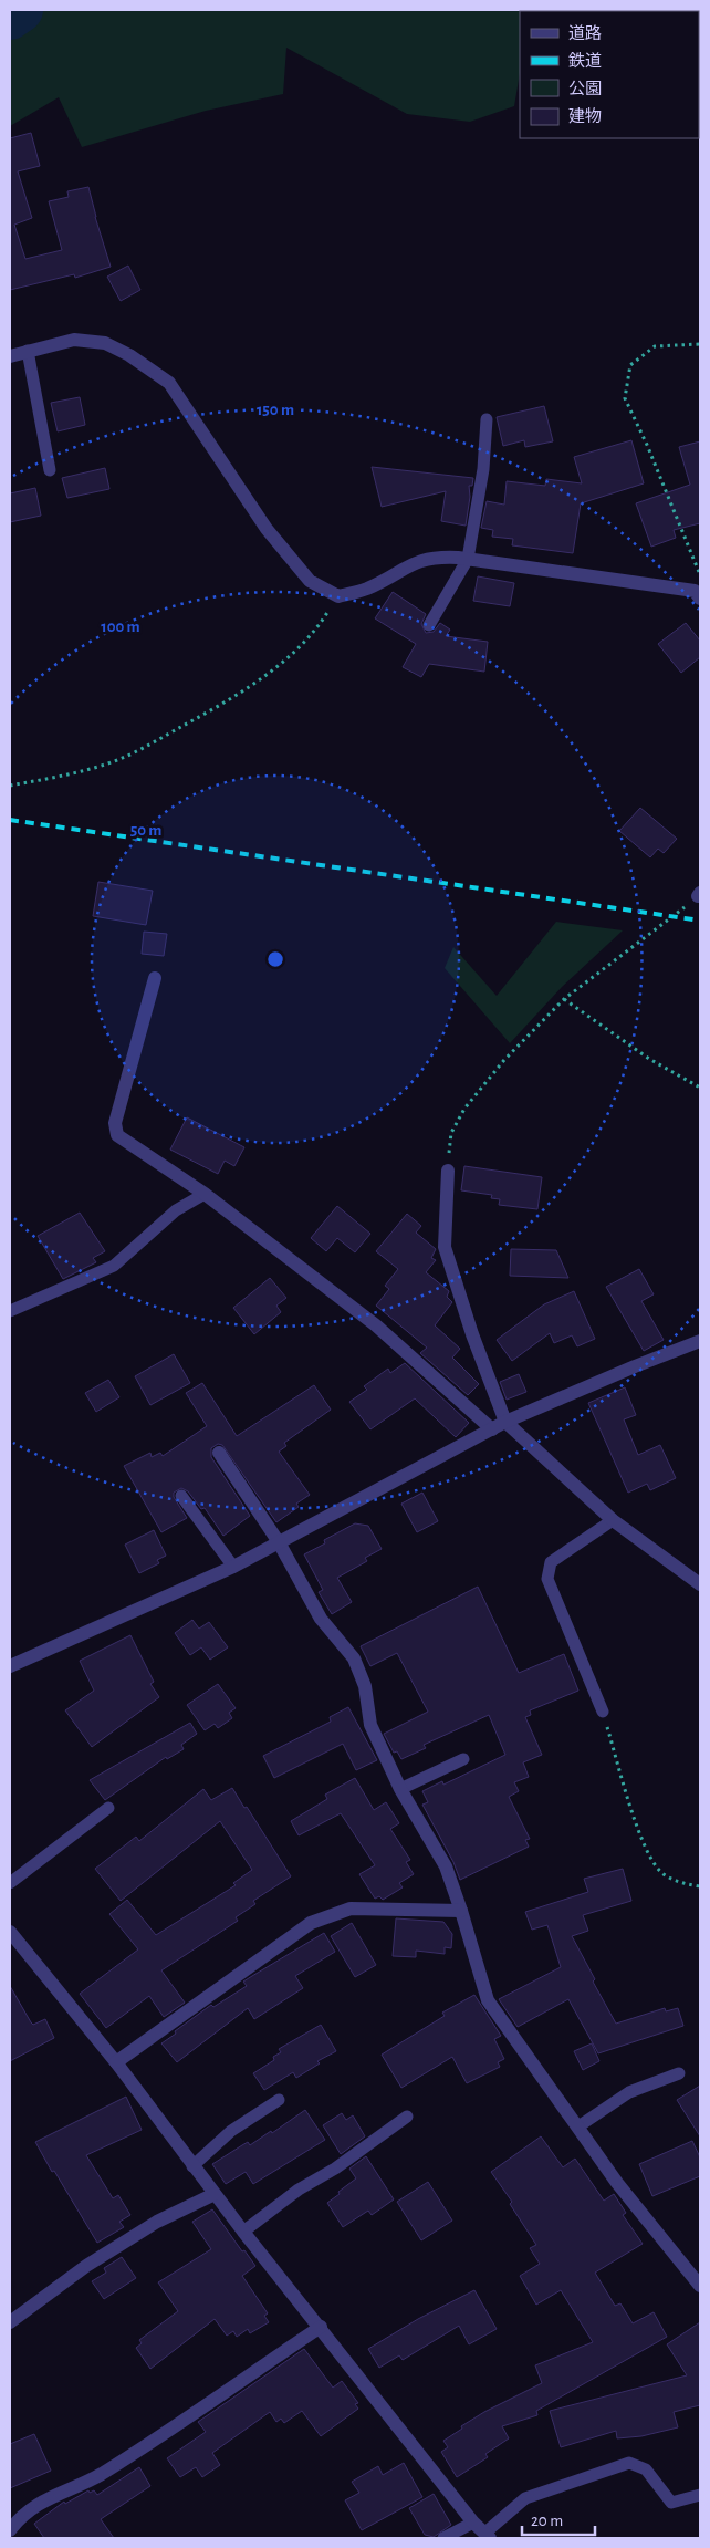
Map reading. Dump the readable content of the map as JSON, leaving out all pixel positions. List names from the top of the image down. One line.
{"legend":["道路","鉄道","公園","建物"],"scale_bar":"20 m","rings":["150 m","100 m","50 m"]}
